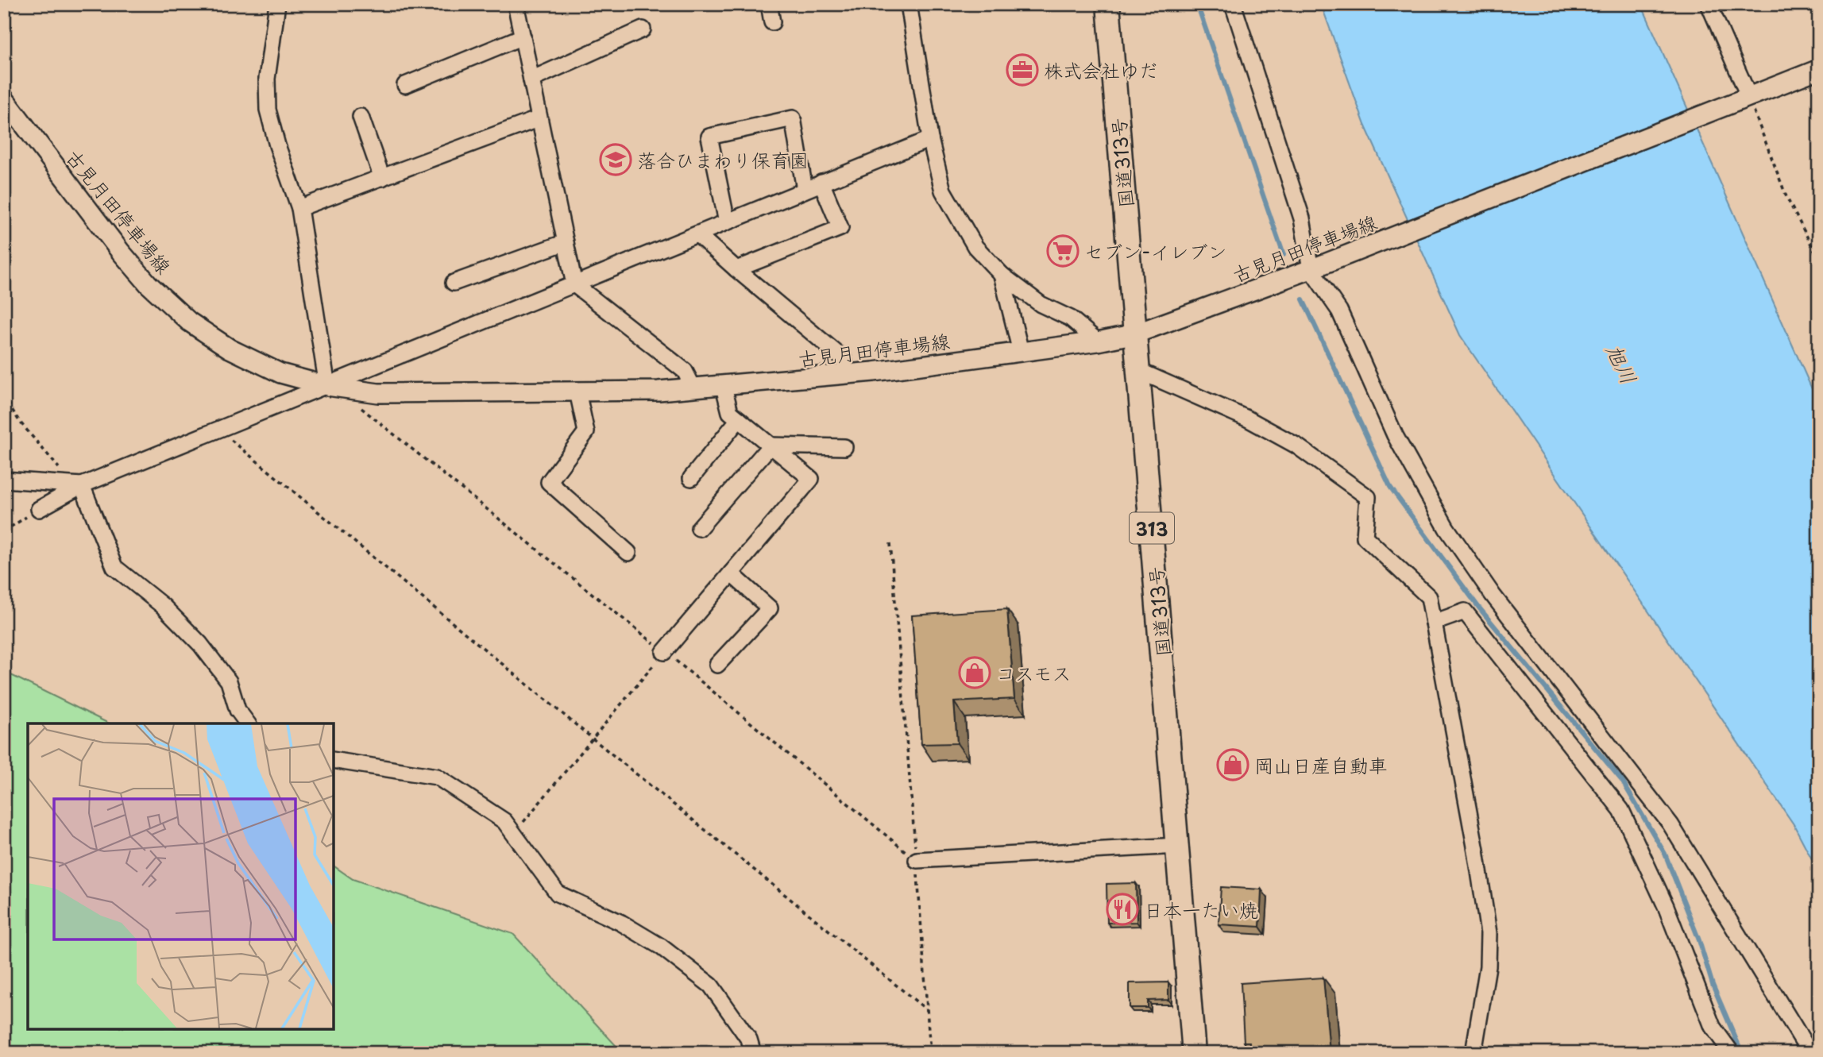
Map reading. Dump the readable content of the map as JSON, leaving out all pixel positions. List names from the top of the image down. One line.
{"streets":{"highway":["国道313号","313"],"main road":["古見月田停車場線"]},"crossings":[["国道313号","古見月田停車場線"]],"water":["旭川"],"places":{"office":["株式会社ゆだ"],"school or university":["落合ひまわり保育園"],"supermarket":["セブン-イレブン"],"shop":["コスモス","岡山日産自動車"],"restaurant":["日本一たい焼"]}}
